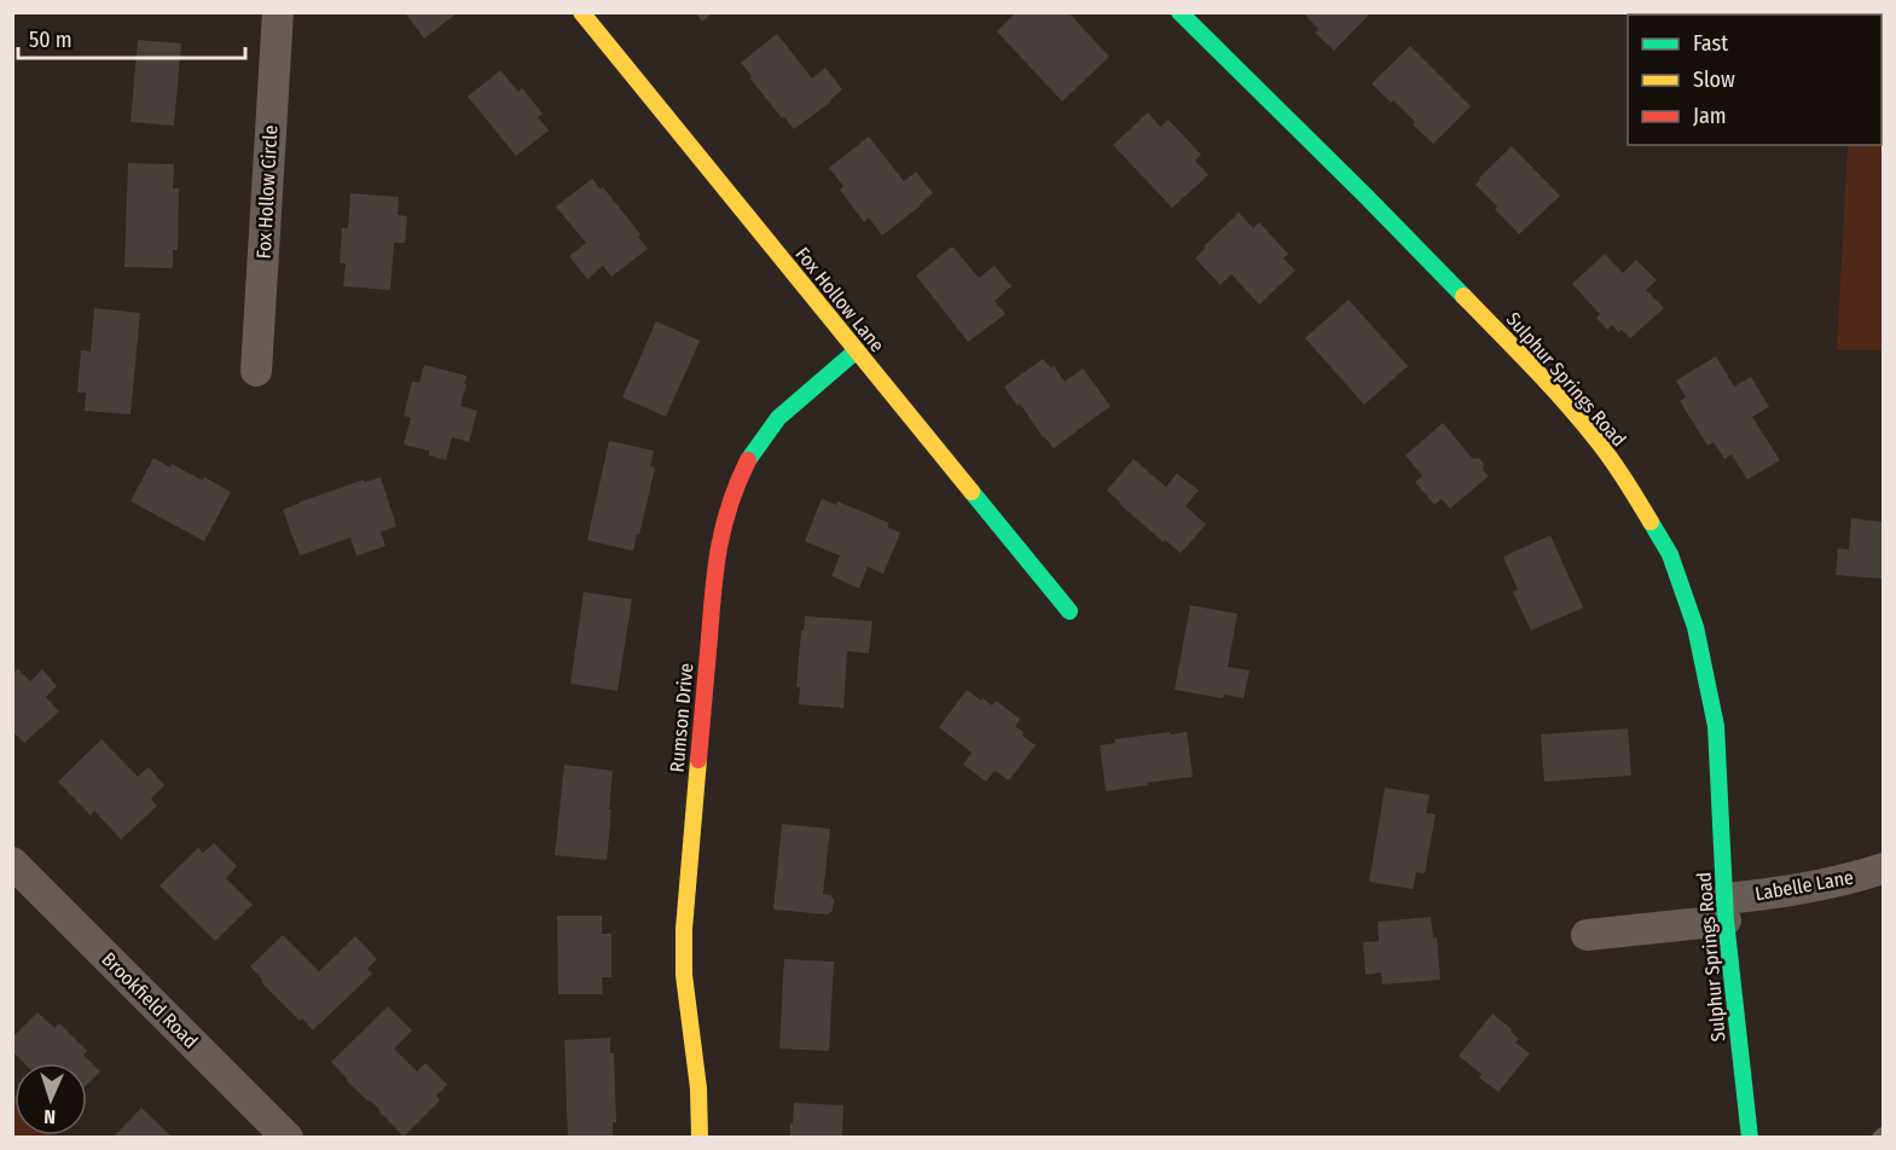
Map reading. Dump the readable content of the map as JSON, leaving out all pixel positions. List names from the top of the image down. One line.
{"streets":{"street":["Fox Hollow Circle","Fox Hollow Lane","Sulphur Springs Road","Rumson Drive","Labelle Lane","Brookfield Road"]},"crossings":[["Fox Hollow Lane","Rumson Drive"],["Sulphur Springs Road","Labelle Lane"]],"legend":["Fast","Slow","Jam"],"scale_bar":"50 m","north":"bottom"}
